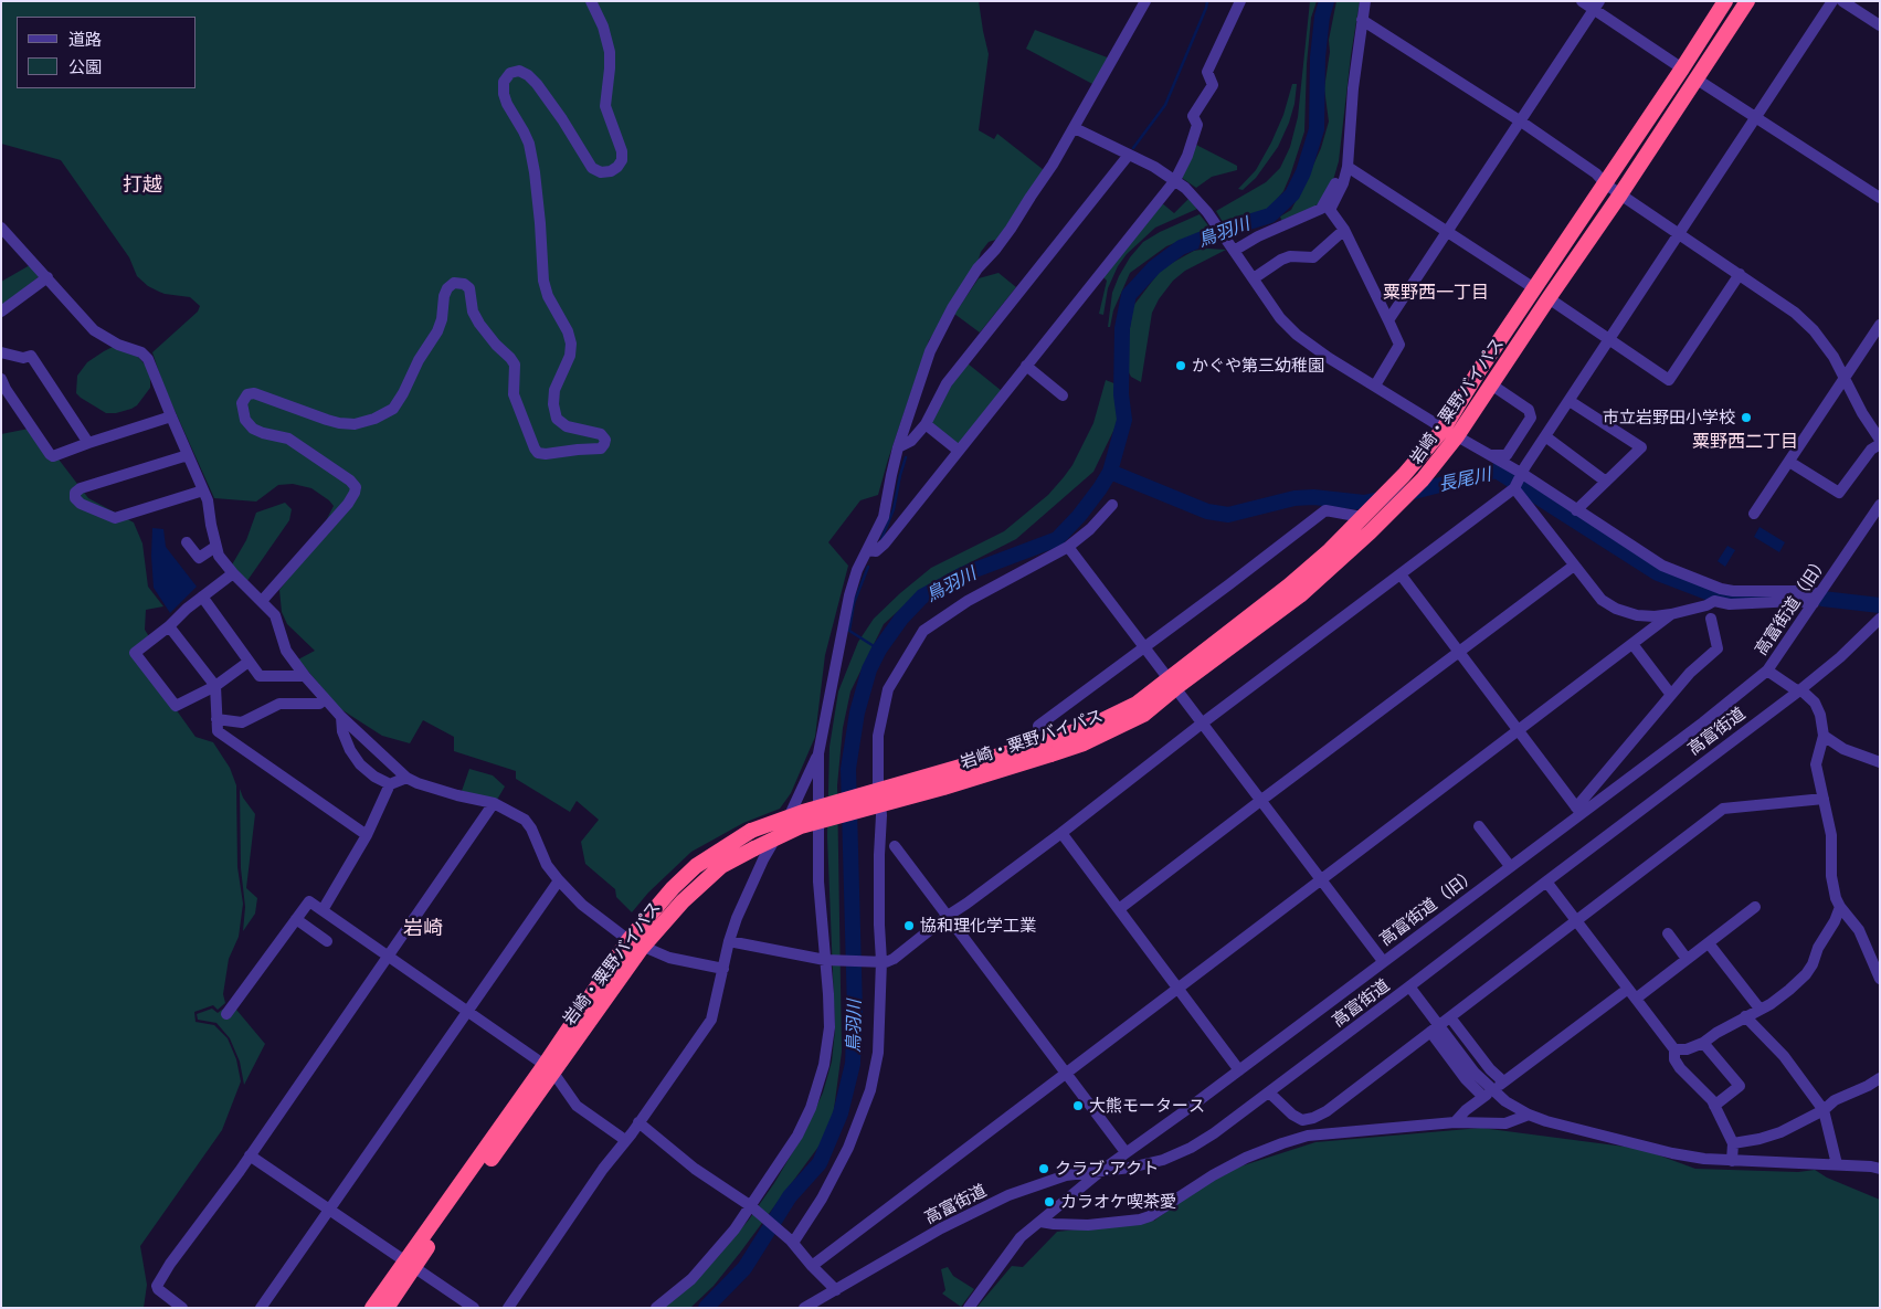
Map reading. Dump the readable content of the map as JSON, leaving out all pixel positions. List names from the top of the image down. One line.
{"streets":{"highway":["岩崎・粟野バイパス"],"street":["高富街道（旧）","高富街道"]},"crossings":[["高富街道（旧）","高富街道"]],"districts":["打越","粟野西一丁目","粟野西二丁目","岩崎"],"water":["鳥羽川","長尾川"],"places":["かぐや第三幼稚園","市立岩野田小学校","協和理化学工業","大熊モータース","クラブ.アクト","カラオケ喫茶愛"],"legend":["道路","公園"]}
